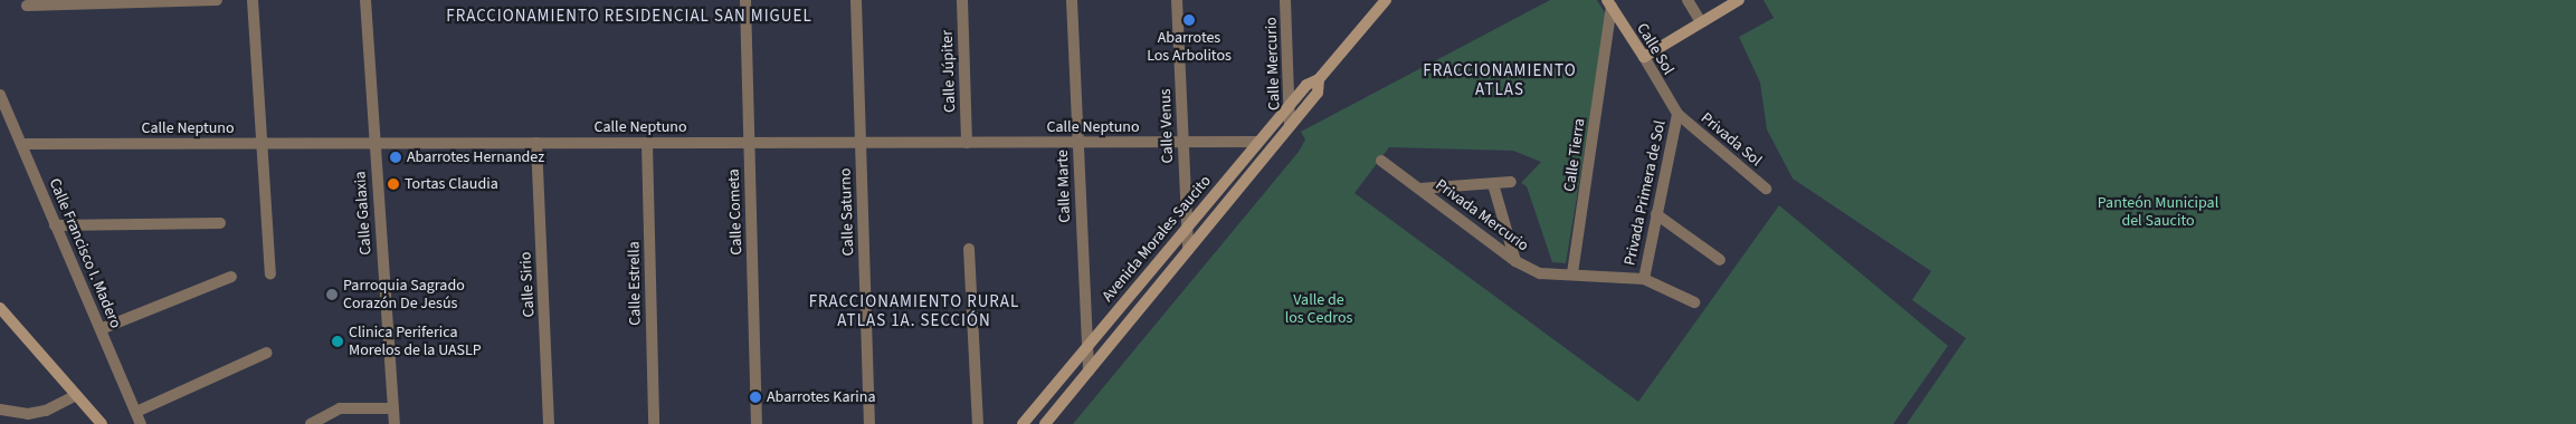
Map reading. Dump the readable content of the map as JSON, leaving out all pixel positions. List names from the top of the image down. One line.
{"streets":{"main road":["Calle Sol","Avenida Morales Saucito"],"street":["Calle Mercurio","Calle Júpiter","Calle Venus","Calle Neptuno","Privada Sol","Calle Tierra","Calle Marte","Privada Primera de Sol","Calle Cometa","Calle Saturno","Calle Galaxia","Privada Mercurio","Calle Francisco I. Madero","Calle Estrella","Calle Sirio"]},"crossings":[["Calle Sol","Privada Sol"],["Calle Sol","Calle Tierra"],["Calle Sol","Privada Primera de Sol"],["Calle Mercurio","Avenida Morales Saucito"],["Calle Júpiter","Calle Neptuno"],["Calle Venus","Calle Neptuno"],["Calle Venus","Avenida Morales Saucito"],["Calle Neptuno","Calle Marte"],["Calle Neptuno","Calle Cometa"],["Calle Neptuno","Calle Saturno"],["Calle Neptuno","Calle Galaxia"],["Calle Neptuno","Avenida Morales Saucito"],["Calle Neptuno","Calle Francisco I. Madero"],["Calle Neptuno","Calle Estrella"],["Calle Neptuno","Calle Sirio"],["Privada Sol","Privada Primera de Sol"],["Calle Tierra","Privada Mercurio"],["Calle Marte","Avenida Morales Saucito"],["Privada Primera de Sol","Privada Mercurio"]],"districts":["FRACCIONAMIENTO RESIDENCIAL SAN MIGUEL","FRACCIONAMIENTO ATLAS","FRACCIONAMIENTO RURAL ATLAS 1A. SECCIÓN"],"parks":["Panteón Municipal del Saucito","Valle de los Cedros"],"places":["Abarrotes Los Arbolitos","Abarrotes Hernandez","Tortas Claudia","Parroquia Sagrado Corazón De Jesús","Clinica Periferica Morelos de la UASLP","Abarrotes Karina"]}
